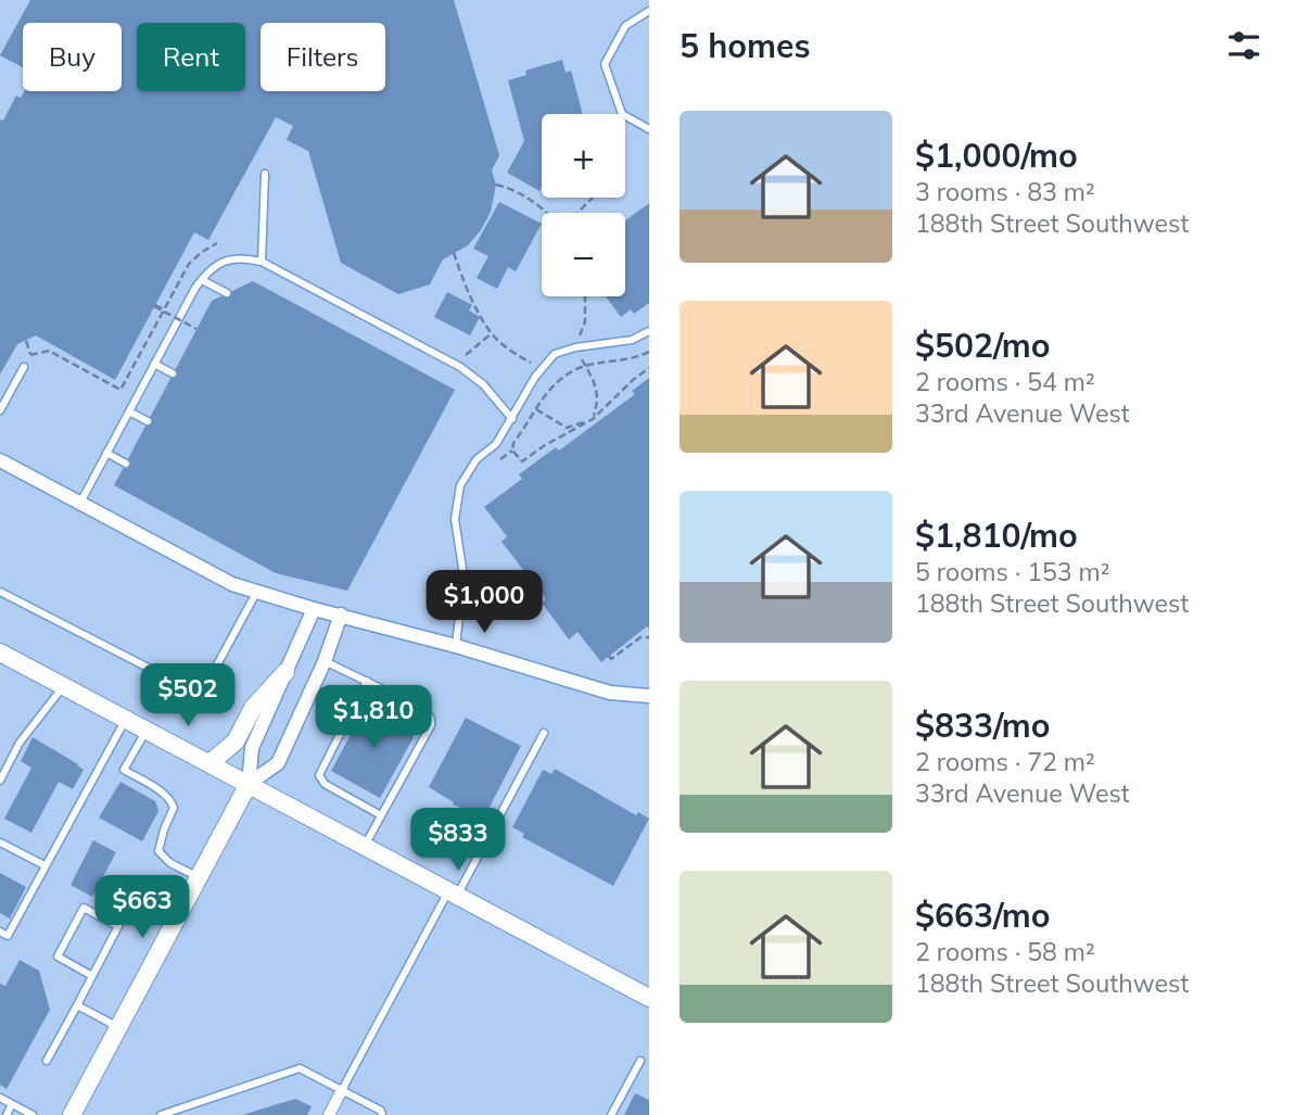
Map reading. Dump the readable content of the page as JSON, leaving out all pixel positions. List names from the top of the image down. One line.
{"page":{"heading":"5 homes","chip":["Buy","Rent","Filters"],"list":[{"name":"$1,000/mo","note":"3 rooms · 83 m² · 188th Street Southwest"},{"name":"$502/mo","note":"2 rooms · 54 m² · 33rd Avenue West"},{"name":"$1,810/mo","note":"5 rooms · 153 m² · 188th Street Southwest"},{"name":"$833/mo","note":"2 rooms · 72 m² · 33rd Avenue West"},{"name":"$663/mo","note":"2 rooms · 58 m² · 188th Street Southwest"}],"map_buttons":["+","−"],"price":["$1,000","$502","$1,810","$833","$663"]}}
